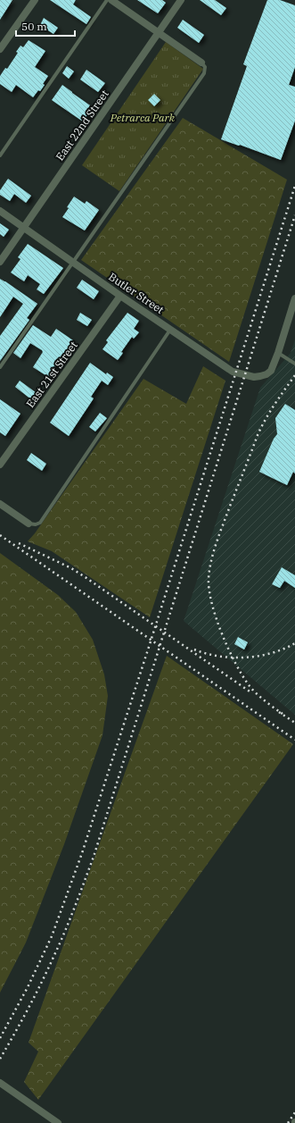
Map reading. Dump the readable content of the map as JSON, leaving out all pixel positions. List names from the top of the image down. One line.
{"streets":{"street":["East 22nd Street","Butler Street","East 21st Street"]},"crossings":[["East 22nd Street","Butler Street"],["Butler Street","East 21st Street"]],"parks":["Petrarca Park"],"scale_bar":"50 m"}
